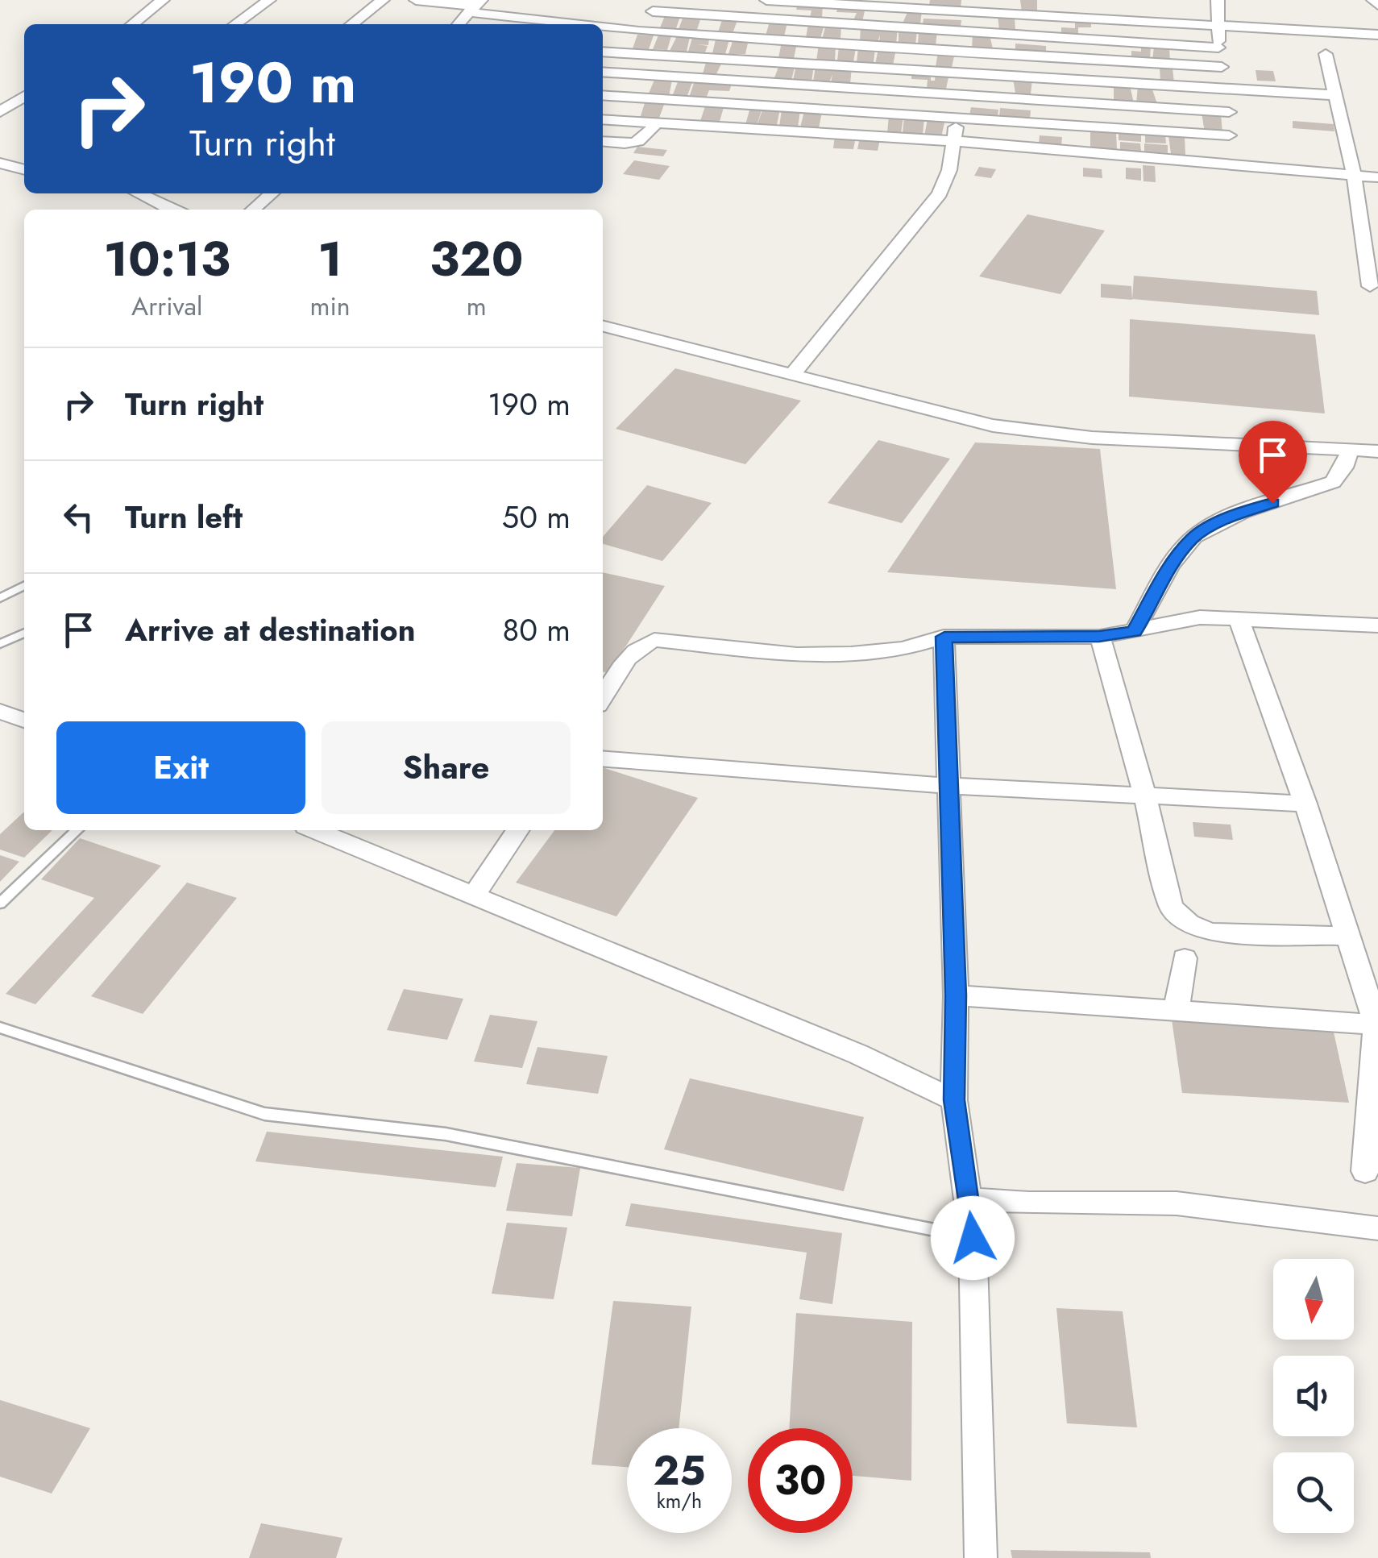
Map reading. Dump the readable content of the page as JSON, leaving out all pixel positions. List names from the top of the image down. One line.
{"north":"bottom","page":{"turn":["190 m","Turn right"],"eta":["10:13","Arrival","1","min","320","m"],"list":[{"name":"Turn right","value":"190 m"},{"name":"Turn left","value":"50 m"},{"name":"Arrive at destination","value":"80 m"}],"buttons":["Exit","Share"],"speed":"25 km/h","limit":"30"}}
